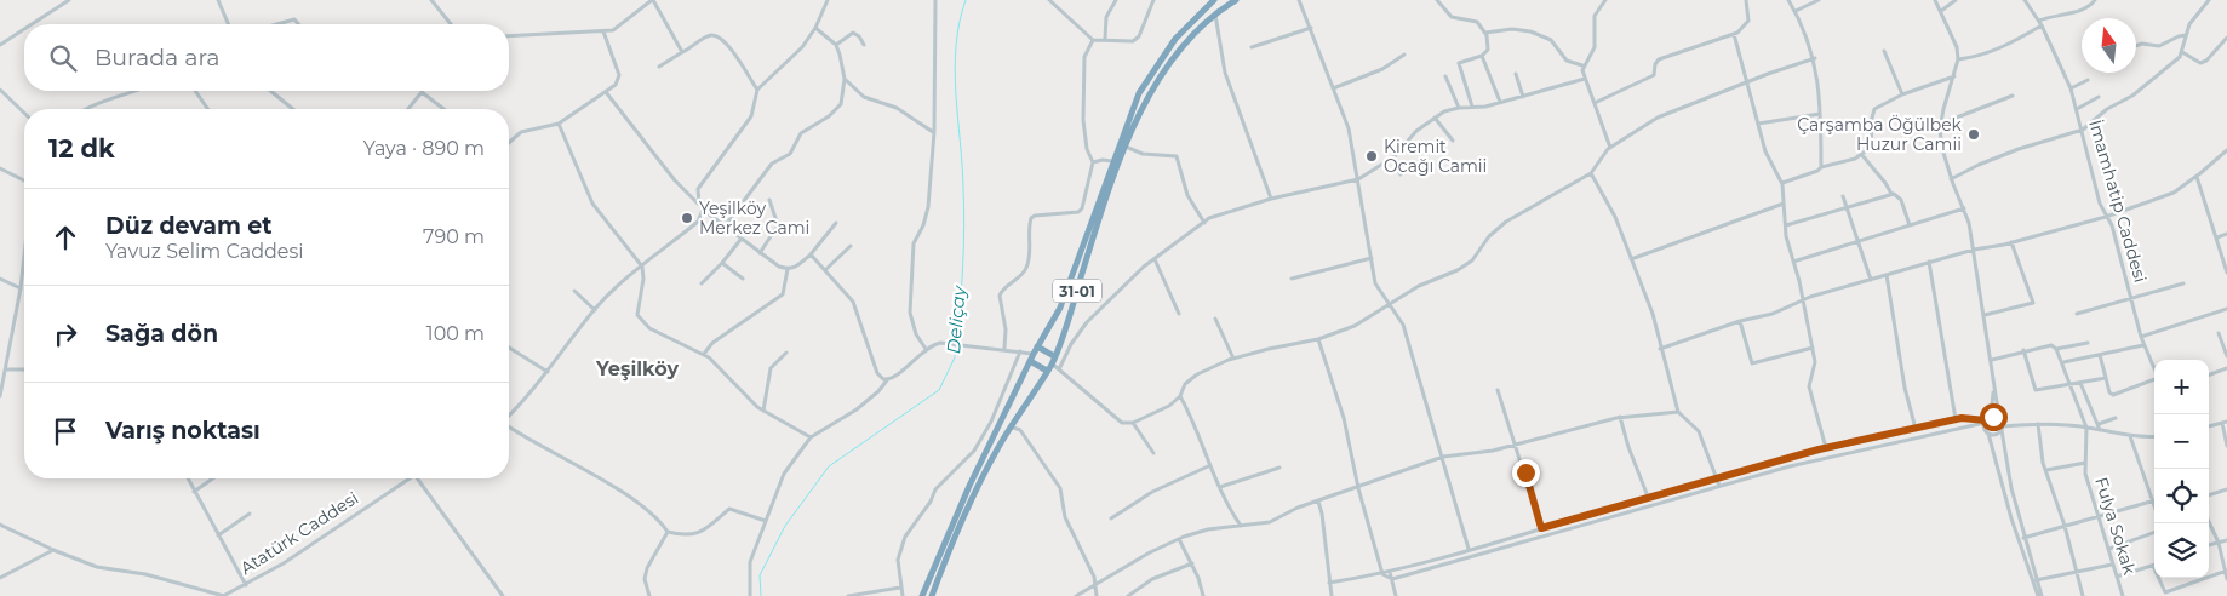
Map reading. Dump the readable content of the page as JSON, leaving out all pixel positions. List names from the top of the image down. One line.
{"streets":{"highway":["31-01"],"street":["İmamhatip Caddesi","Fulya Sokak","Atatürk Caddesi"]},"districts":["Yeşilköy"],"water":["Deliçay"],"places":["Çarşamba Öğülbek Huzur Camii","Kiremit Ocağı Camii","Yeşilköy Merkez Cami"],"north":"top","page":{"search":"Burada ara","heading":["12 dk","Yaya · 890 m"],"list":[["Düz devam et","Yavuz Selim Caddesi","790 m"],["Sağa dön","100 m"],"Varış noktası"],"map_buttons":["+","−"]}}
